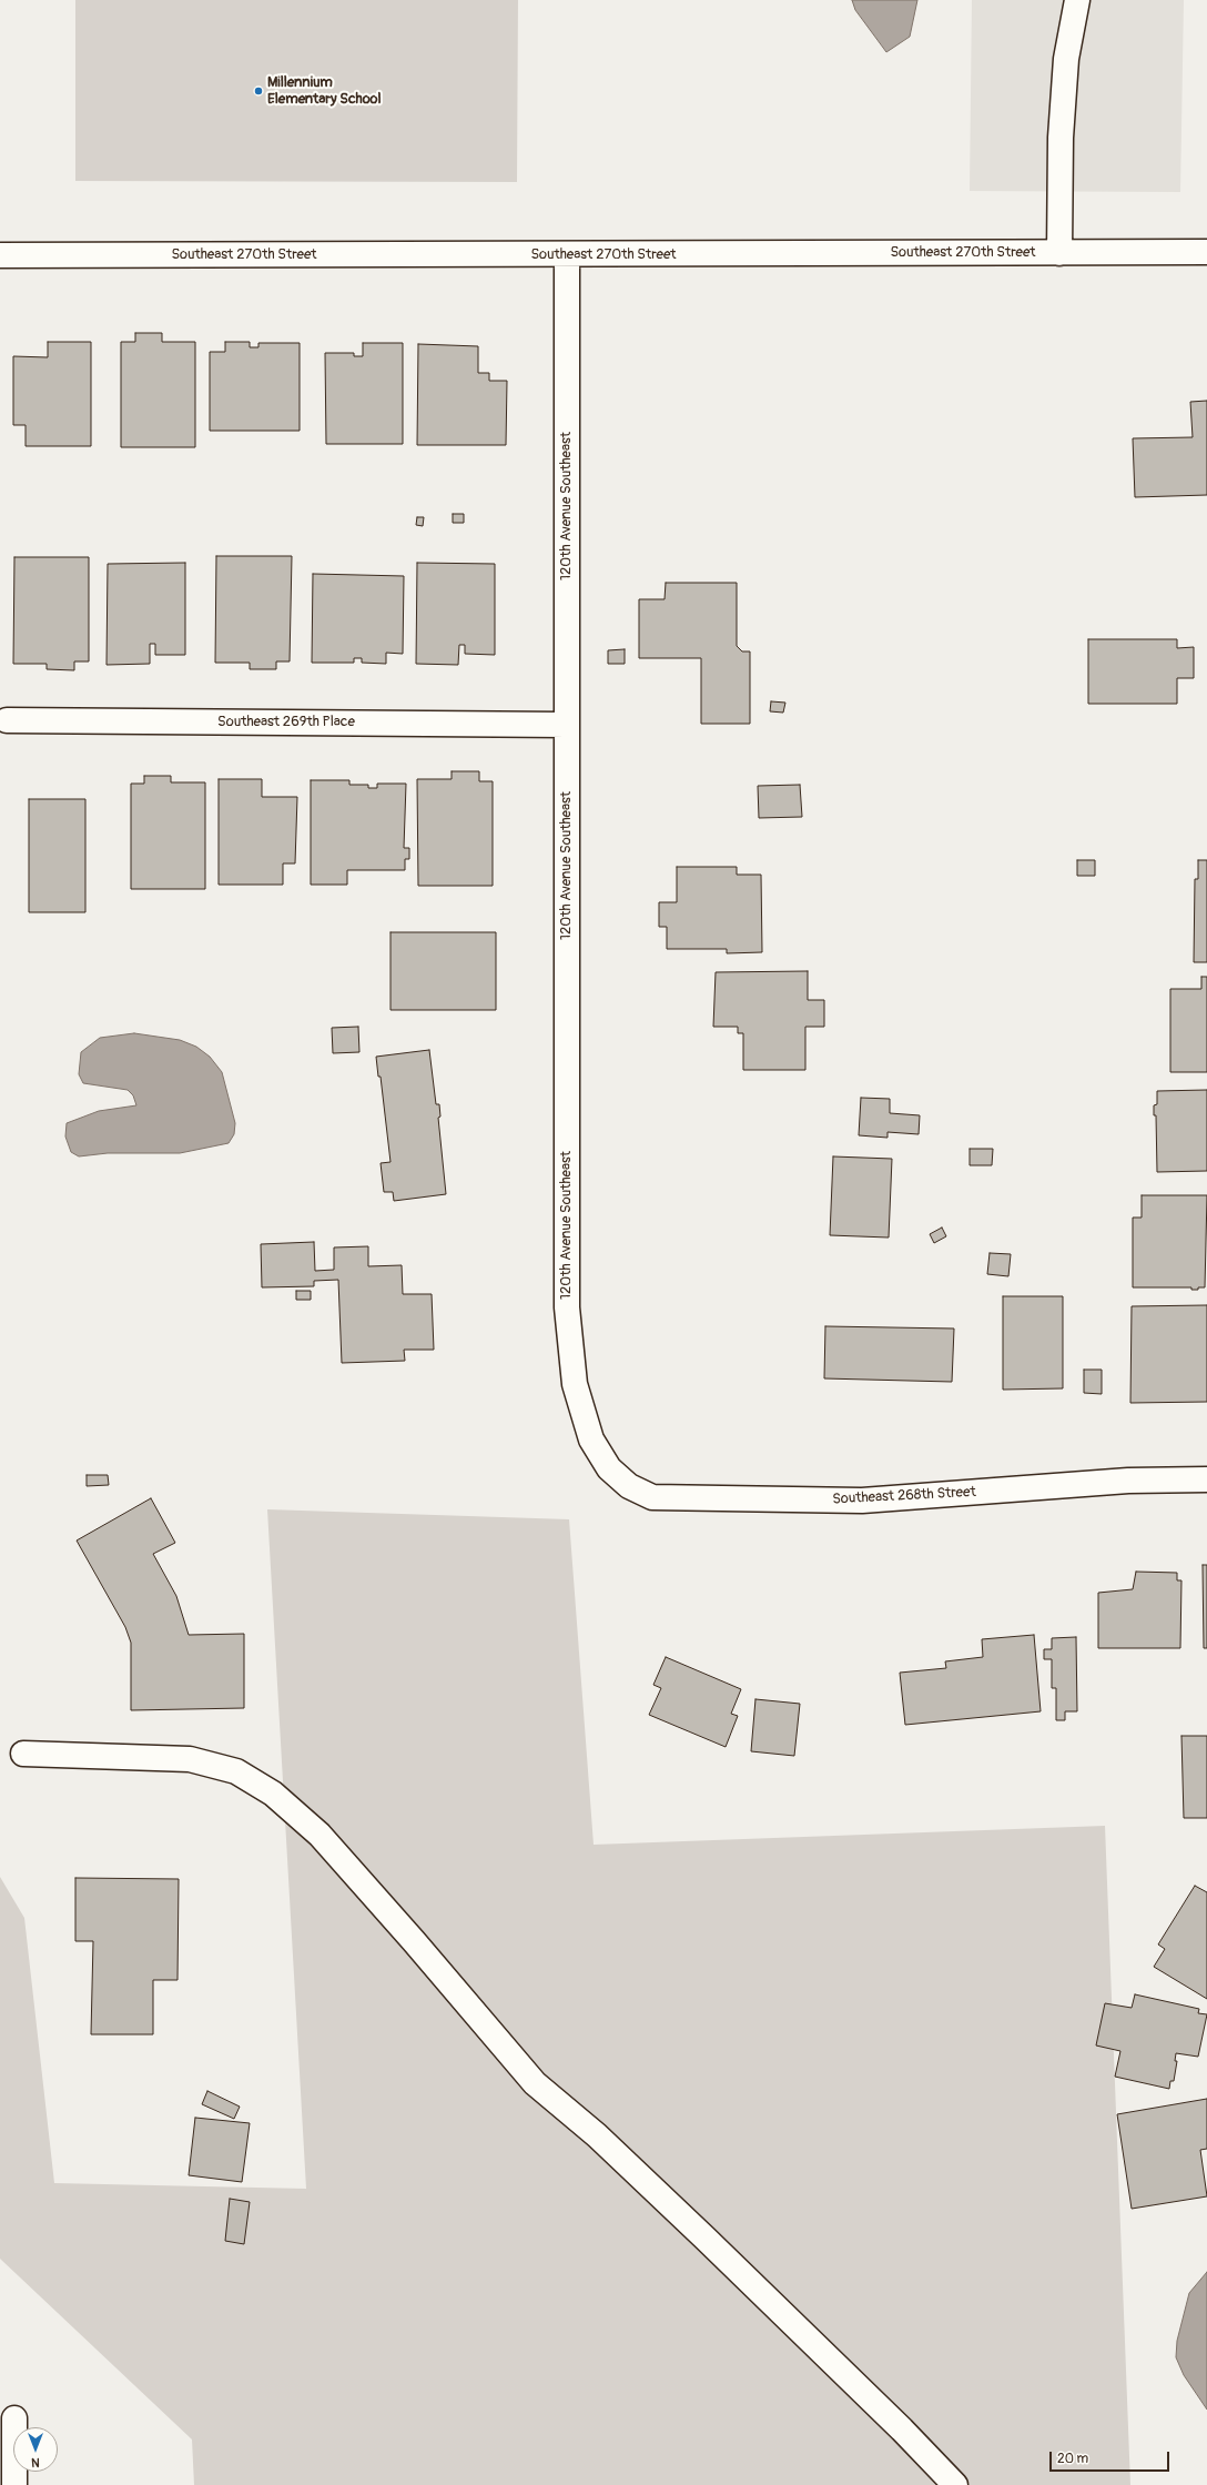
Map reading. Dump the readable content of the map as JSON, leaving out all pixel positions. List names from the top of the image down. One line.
{"streets":{"street":["Southeast 270th Street","120th Avenue Southeast","Southeast 269th Place","Southeast 268th Street"]},"crossings":[["Southeast 270th Street","120th Avenue Southeast"],["120th Avenue Southeast","Southeast 269th Place"],["120th Avenue Southeast","Southeast 268th Street"]],"places":["Millennium Elementary School"],"scale_bar":"20 m","north":"bottom"}
